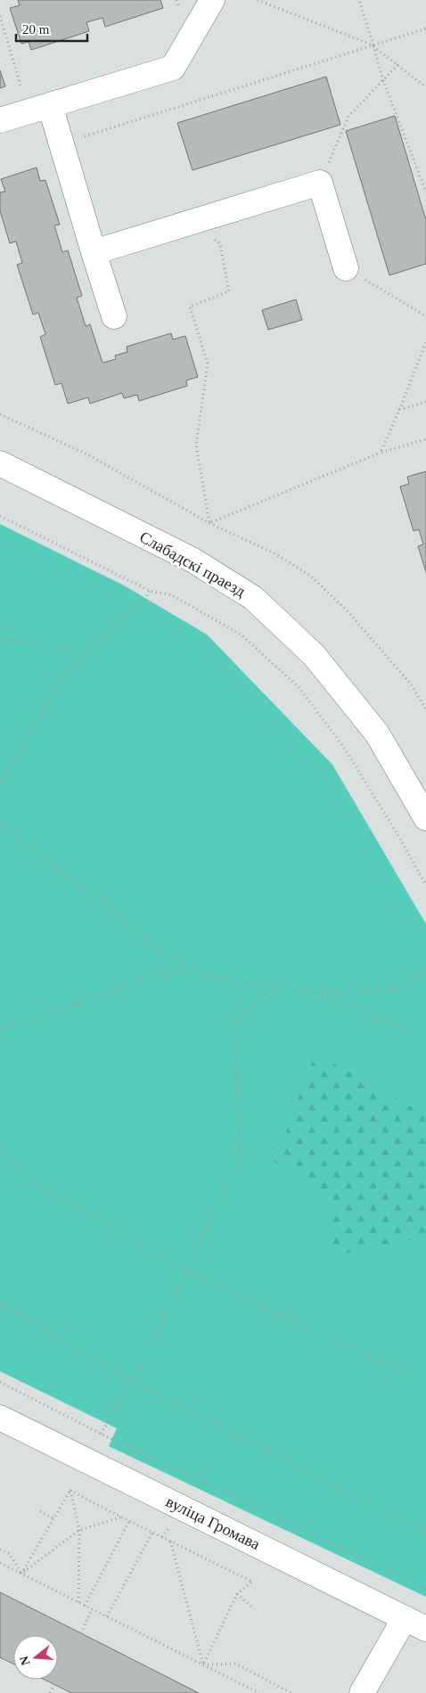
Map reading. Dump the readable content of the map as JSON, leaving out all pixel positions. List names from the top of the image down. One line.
{"streets":{"street":["Слабадскі праезд","вуліца Громава"]},"scale_bar":"20 m","north":"left"}
